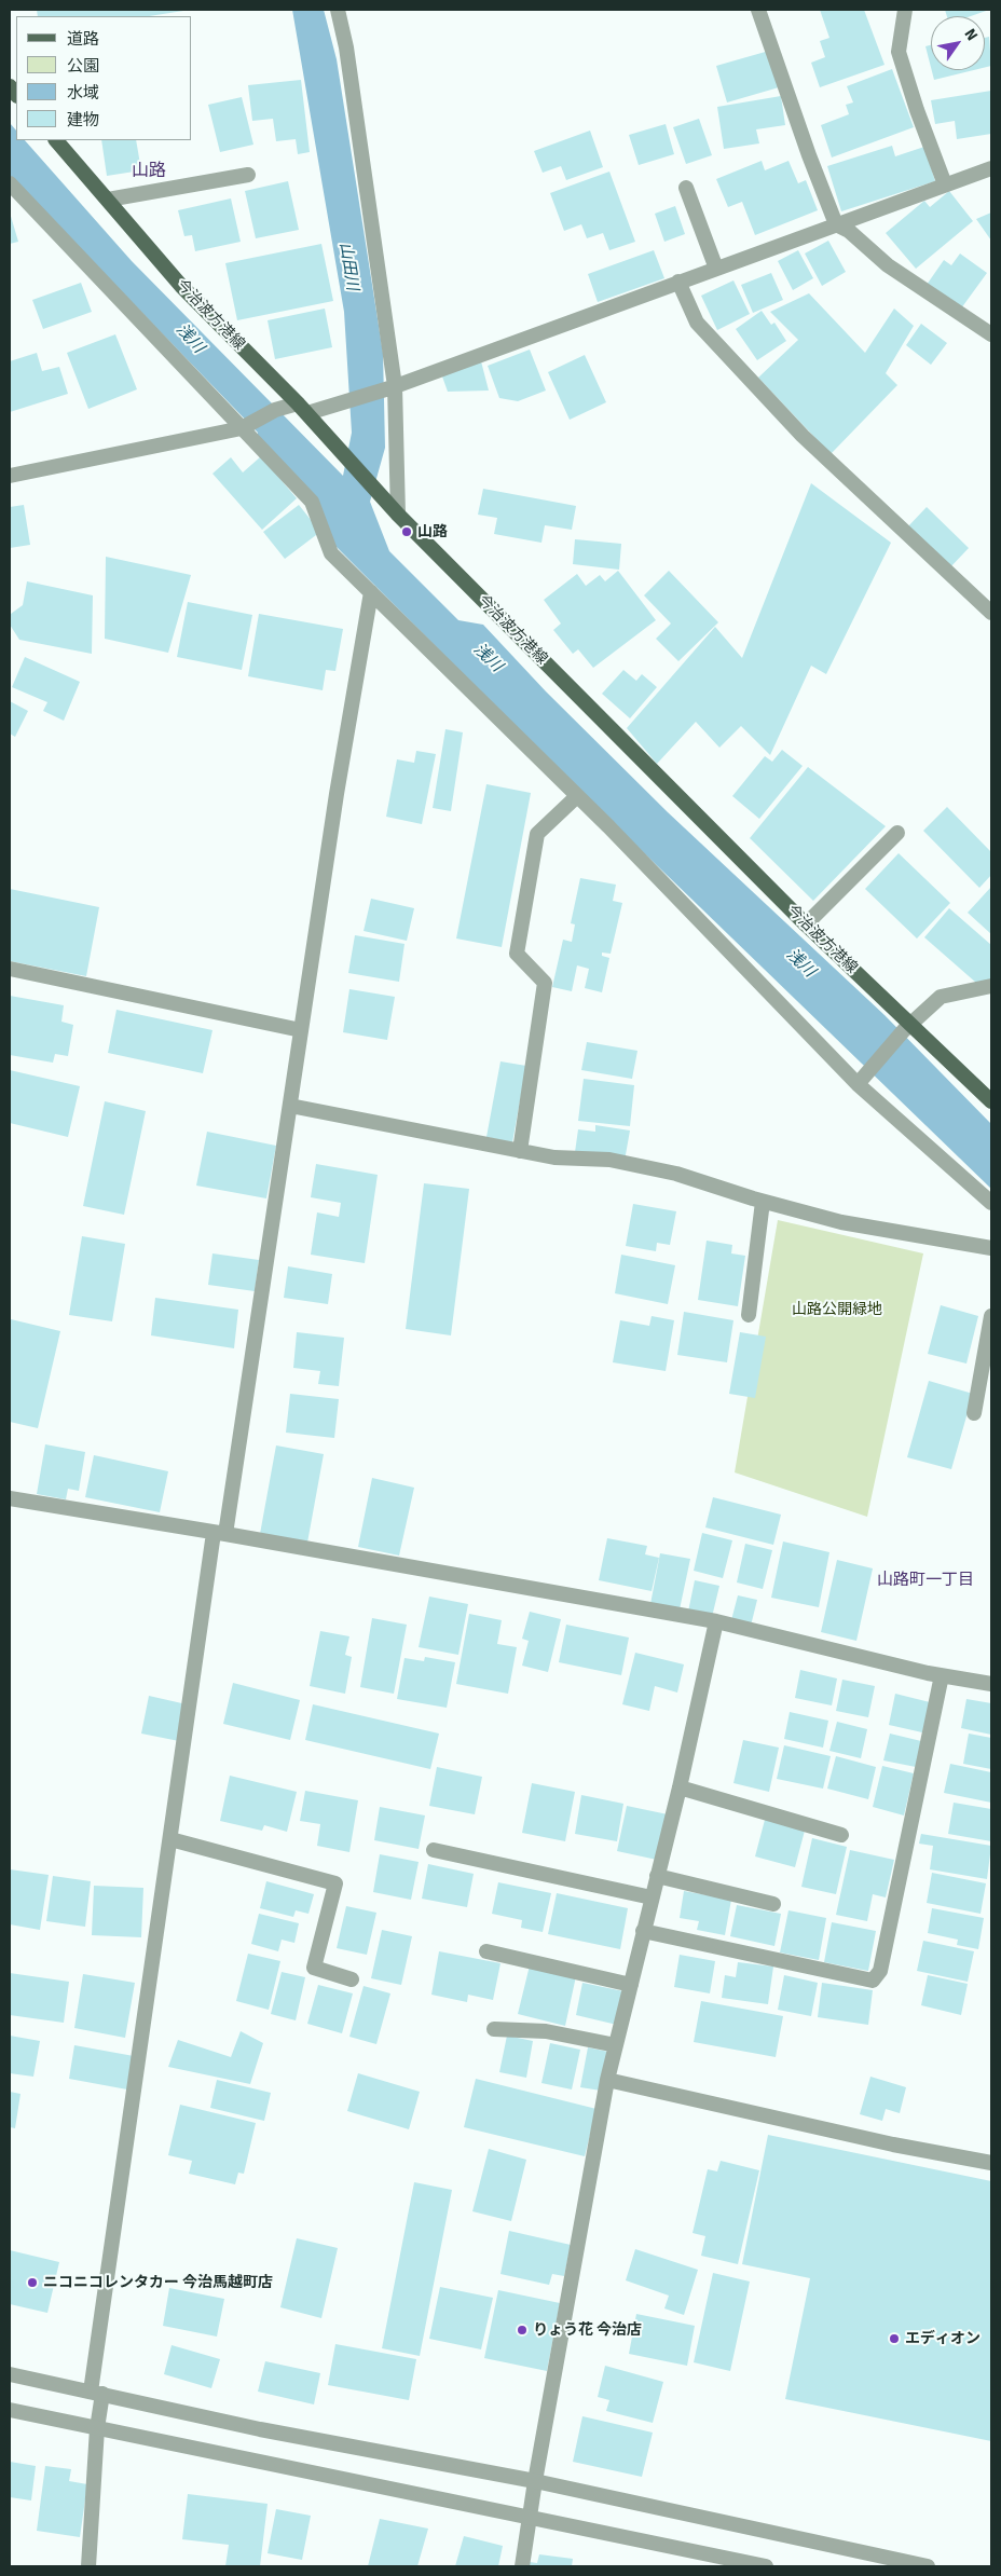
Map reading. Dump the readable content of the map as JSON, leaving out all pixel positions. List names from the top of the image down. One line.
{"streets":{"main road":["今治波方港線"]},"districts":["山路","山路町一丁目"],"water":["山田川","浅川"],"parks":["山路公開緑地"],"places":["山路","ニコニコレンタカー 今治馬越町店","りょう花 今治店","エディオン"],"legend":["道路","公園","水域","建物"],"north":"top right"}
